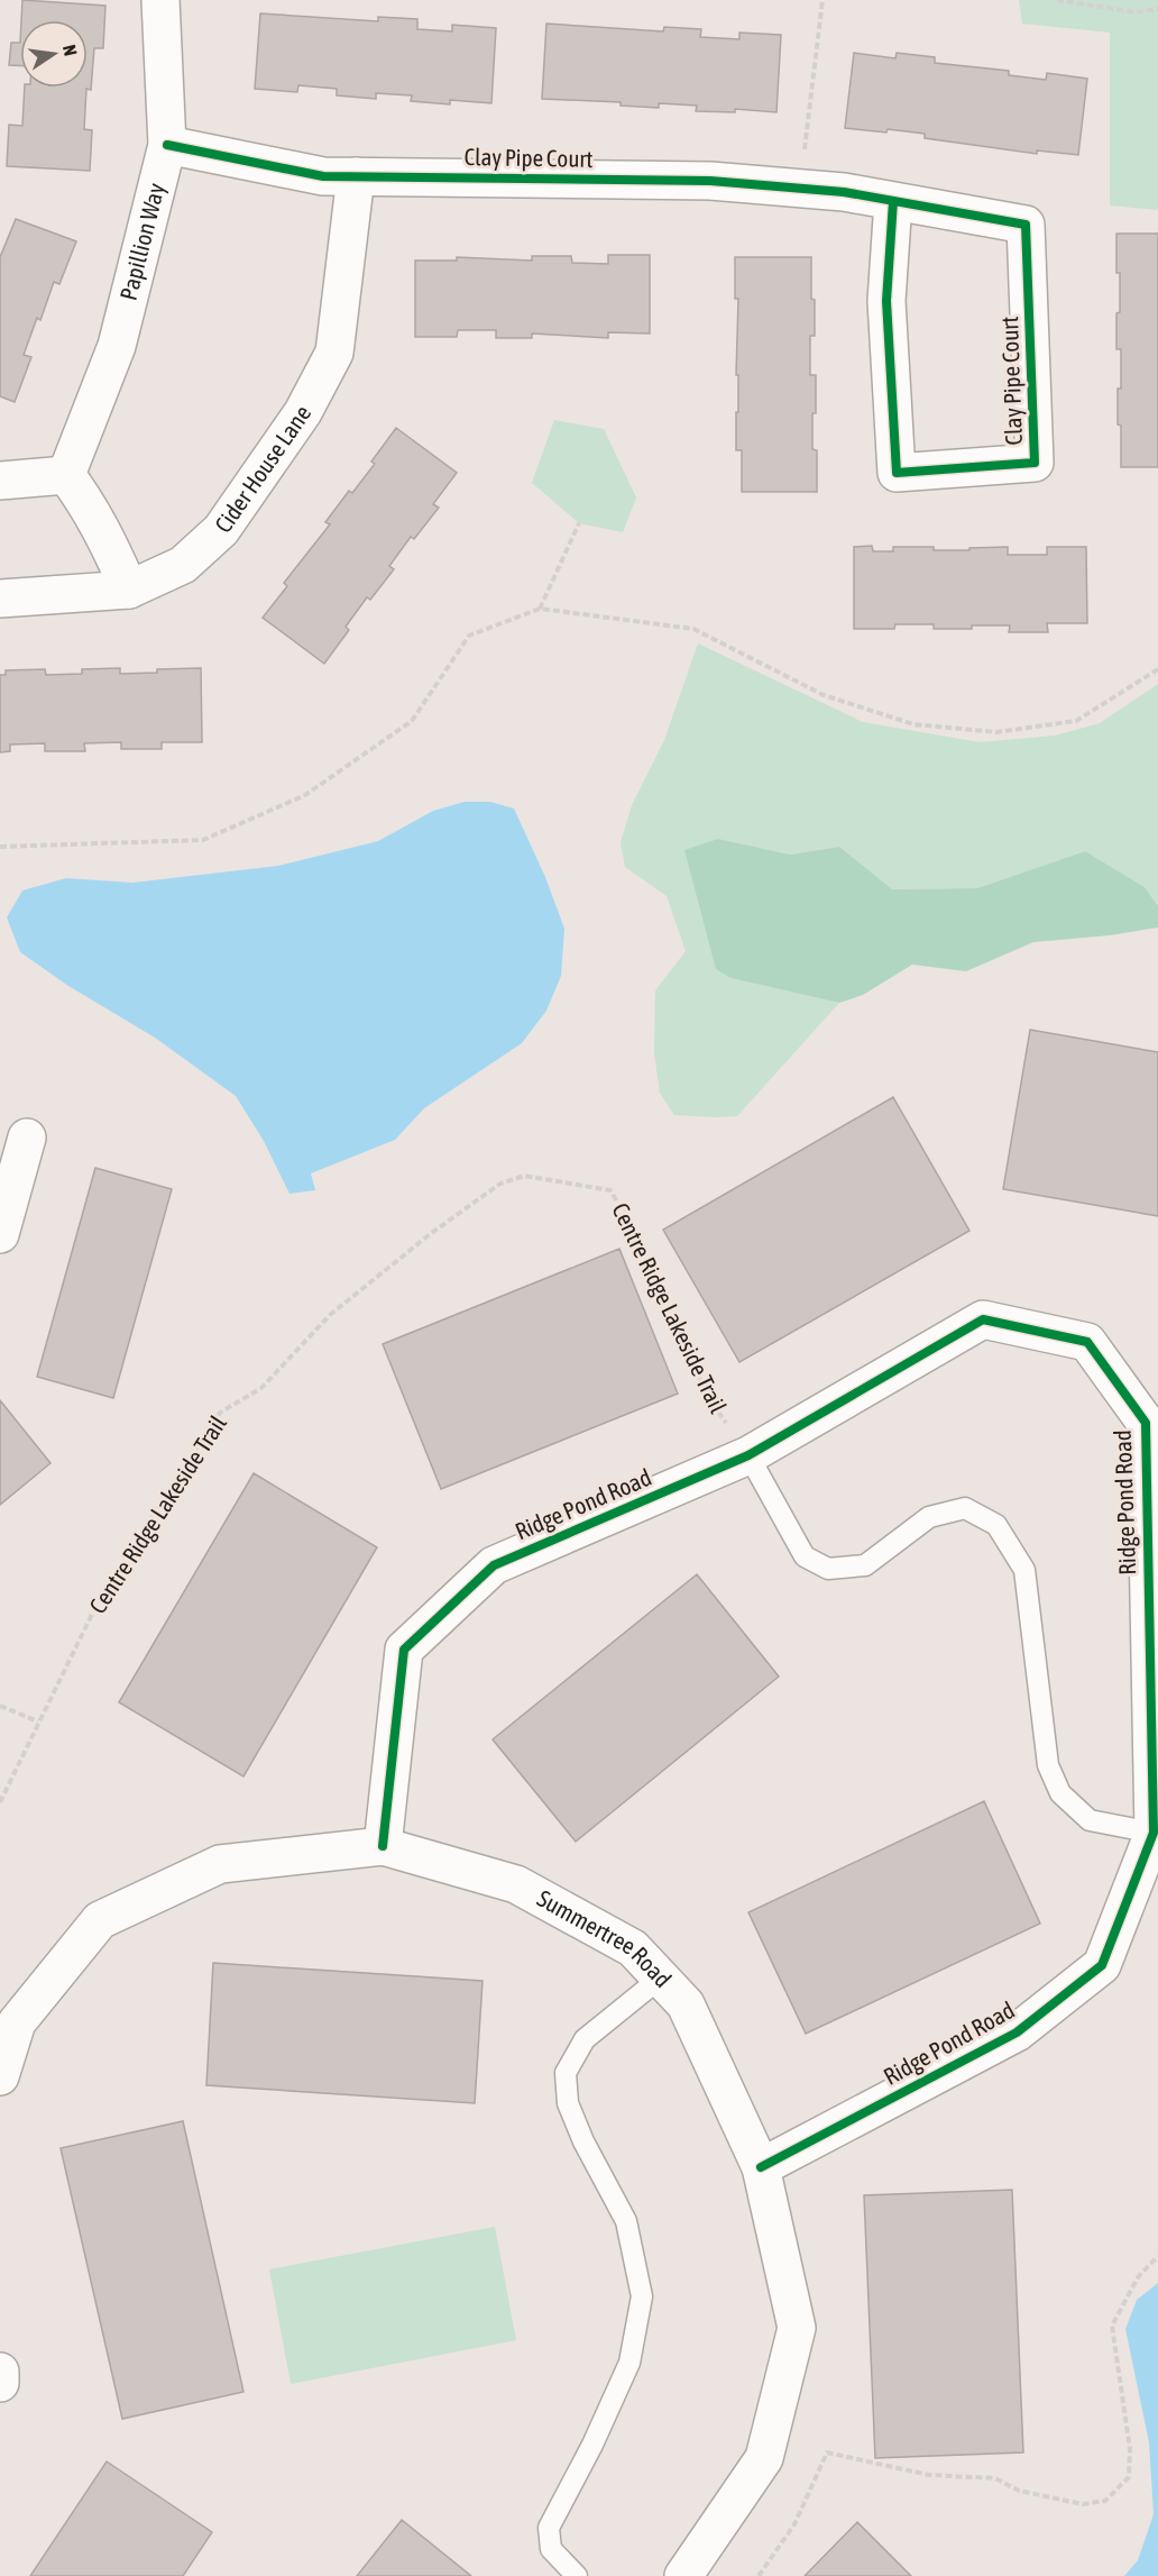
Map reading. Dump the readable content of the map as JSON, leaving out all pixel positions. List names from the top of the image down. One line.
{"streets":{"street":["Clay Pipe Court","Papillion Way","Cider House Lane","Ridge Pond Road","Summertree Road"],"path":["Centre Ridge Lakeside Trail"]},"crossings":[["Clay Pipe Court","Papillion Way"],["Clay Pipe Court","Cider House Lane"],["Centre Ridge Lakeside Trail","Ridge Pond Road"],["Ridge Pond Road","Summertree Road"]],"north":"right"}
